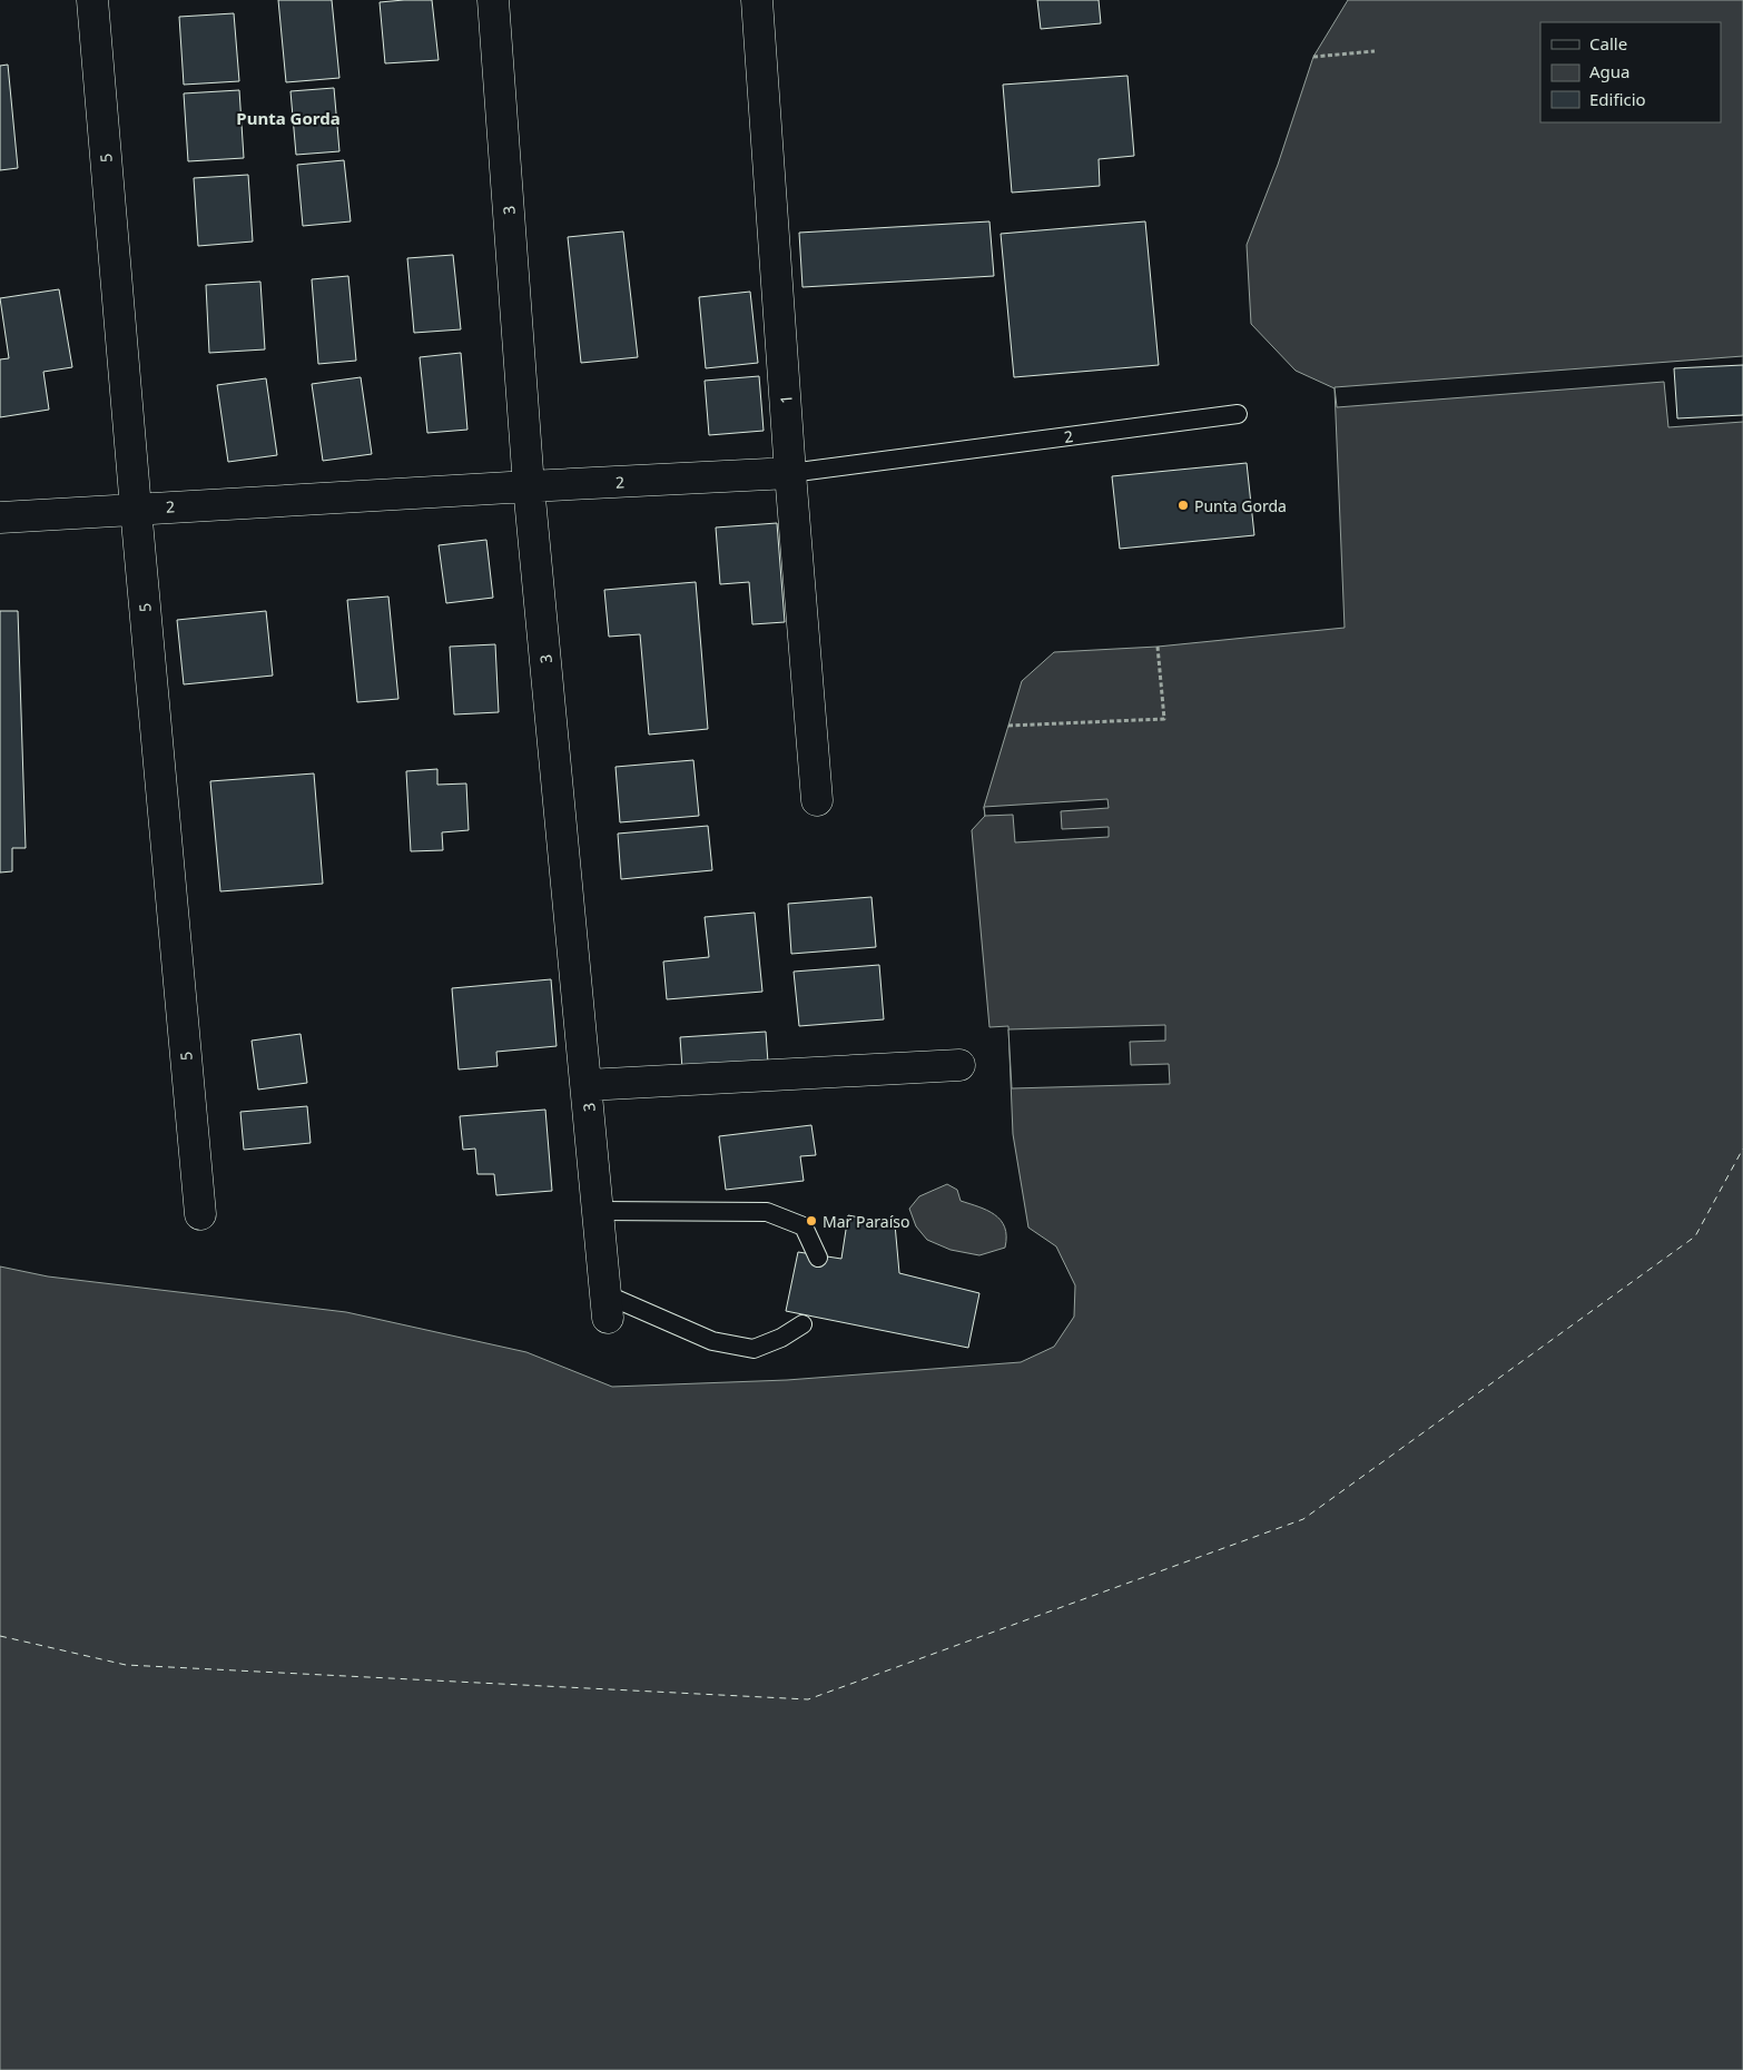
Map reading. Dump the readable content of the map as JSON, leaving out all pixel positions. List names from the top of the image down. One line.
{"streets":{"street":["5","3","1","2"]},"crossings":[["5","2"],["3","2"],["1","2"]],"districts":["Punta Gorda"],"places":["Punta Gorda","Mar Paraíso"],"legend":["Calle","Agua","Edificio"]}
